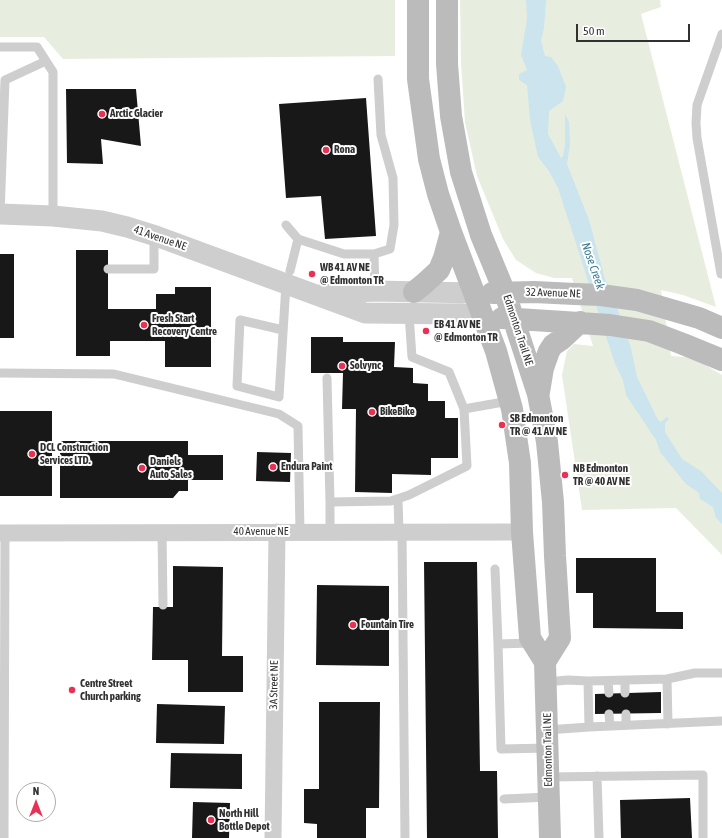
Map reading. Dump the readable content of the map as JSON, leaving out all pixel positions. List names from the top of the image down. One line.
{"streets":{"main road":["32 Avenue NE","Edmonton Trail NE"],"street":["41 Avenue NE","40 Avenue NE","3A Street NE"]},"crossings":[["41 Avenue NE","32 Avenue NE"],["32 Avenue NE","Edmonton Trail NE"],["40 Avenue NE","3A Street NE"]],"water":["Nose Creek"],"places":["Arctic Glacier","Rona","WB 41 AV NE @ Edmonton TR","Fresh Start Recovery Centre","EB 41 AV NE @ Edmonton TR","Solvync","BikeBike","SB Edmonton TR @ 41 AV NE","DCL Construction Services LTD.","Endura Paint","Daniels Auto Sales","NB Edmonton TR @ 40 AV NE","Fountain Tire","Centre Street Church parking","North Hill Bottle Depot"],"scale_bar":"50 m","north":"top"}
